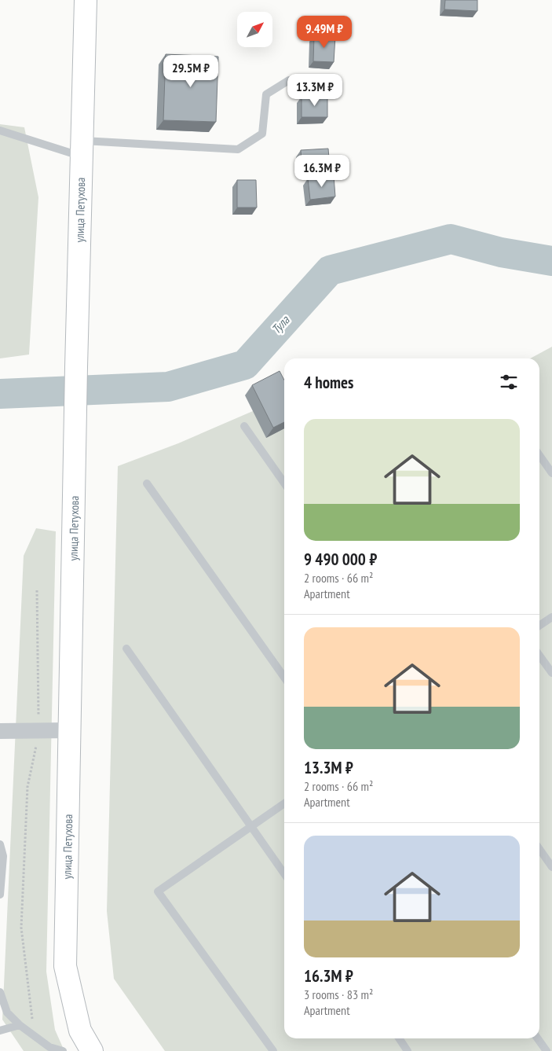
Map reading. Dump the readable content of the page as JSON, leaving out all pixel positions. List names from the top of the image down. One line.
{"streets":{"highway":["улица Петухова"]},"water":["Тула"],"north":"top right","page":{"price":["9.49M ₽","29.5M ₽","13.3M ₽","16.3M ₽"],"heading":"4 homes","list":[{"name":"9 490 000 ₽","note":"2 rooms · 66 m² · Apartment"},{"name":"13.3M ₽","note":"2 rooms · 66 m² · Apartment"},{"name":"16.3M ₽","note":"3 rooms · 83 m² · Apartment"}]}}
